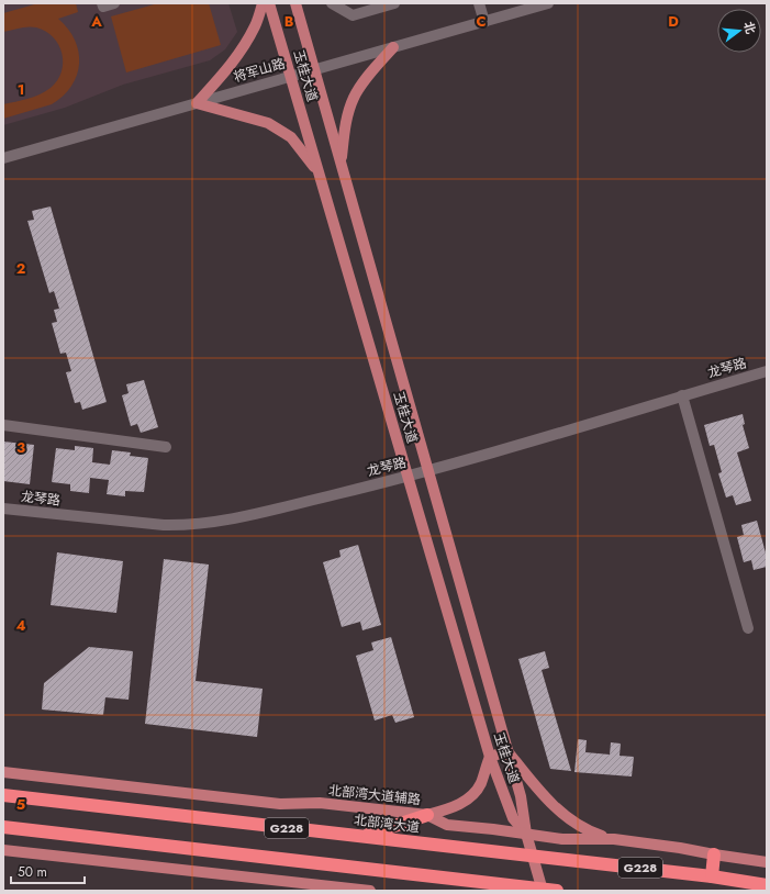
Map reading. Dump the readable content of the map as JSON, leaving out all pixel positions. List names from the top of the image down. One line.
{"streets":{"highway":["北部湾大道","G228"],"main road":["玉桂大道","北部湾大道辅路"],"street":["将军山路","龙琴路"]},"crossings":[["将军山路","玉桂大道"],["玉桂大道","龙琴路"],["玉桂大道","北部湾大道辅路"],["玉桂大道","北部湾大道"],["玉桂大道","G228"]],"scale_bar":"50 m","north":"right","grid":{"columns":["A","B","C","D"],"rows":["1","2","3","4","5"]}}
